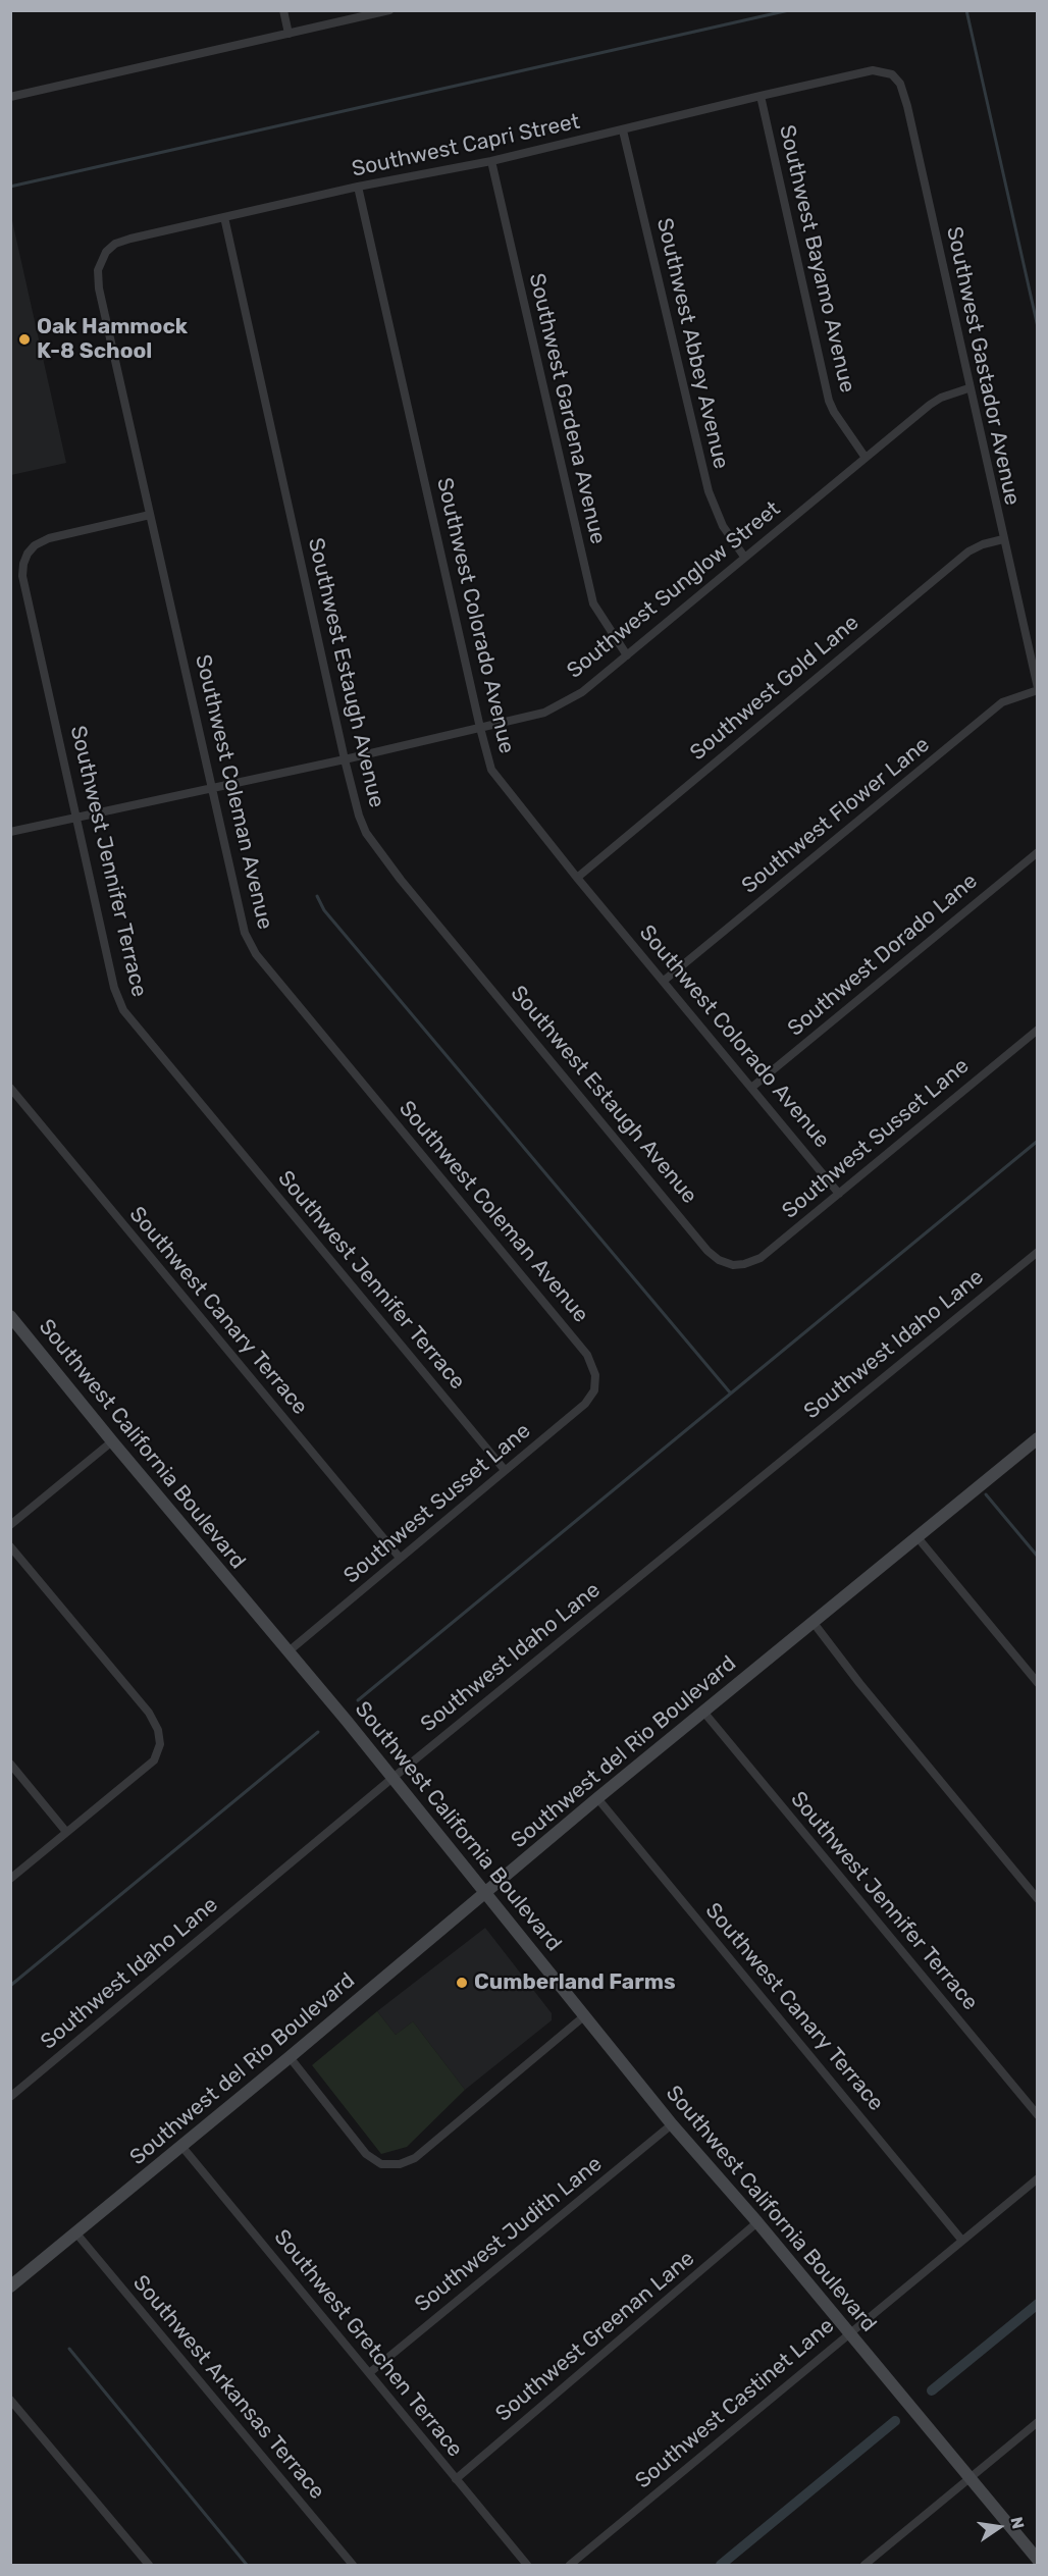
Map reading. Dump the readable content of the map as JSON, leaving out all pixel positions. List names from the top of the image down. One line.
{"streets":{"street":["Southwest Capri Street","Southwest Bayamo Avenue","Southwest Abbey Avenue","Southwest Gastador Avenue","Southwest Gardena Avenue","Southwest Sunglow Street","Southwest Colorado Avenue","Southwest Estaugh Avenue","Southwest Gold Lane","Southwest Coleman Avenue","Southwest Flower Lane","Southwest Jennifer Terrace","Southwest Dorado Lane","Southwest Susset Lane","Southwest Canary Terrace","Southwest Idaho Lane","Southwest California Boulevard","Southwest del Rio Boulevard","Southwest Judith Lane","Southwest Greenan Lane","Southwest Gretchen Terrace","Southwest Arkansas Terrace","Southwest Castinet Lane"]},"crossings":[["Southwest Capri Street","Southwest Bayamo Avenue"],["Southwest Capri Street","Southwest Abbey Avenue"],["Southwest Capri Street","Southwest Gastador Avenue"],["Southwest Capri Street","Southwest Gardena Avenue"],["Southwest Capri Street","Southwest Colorado Avenue"],["Southwest Capri Street","Southwest Estaugh Avenue"],["Southwest Capri Street","Southwest Coleman Avenue"],["Southwest Bayamo Avenue","Southwest Sunglow Street"],["Southwest Abbey Avenue","Southwest Sunglow Street"],["Southwest Gastador Avenue","Southwest Sunglow Street"],["Southwest Gastador Avenue","Southwest Gold Lane"],["Southwest Gastador Avenue","Southwest Flower Lane"],["Southwest Gardena Avenue","Southwest Sunglow Street"],["Southwest Sunglow Street","Southwest Colorado Avenue"],["Southwest Sunglow Street","Southwest Estaugh Avenue"],["Southwest Sunglow Street","Southwest Coleman Avenue"],["Southwest Sunglow Street","Southwest Jennifer Terrace"],["Southwest Colorado Avenue","Southwest Gold Lane"],["Southwest Colorado Avenue","Southwest Flower Lane"],["Southwest Colorado Avenue","Southwest Dorado Lane"],["Southwest Colorado Avenue","Southwest Susset Lane"],["Southwest Estaugh Avenue","Southwest Susset Lane"],["Southwest Coleman Avenue","Southwest Jennifer Terrace"],["Southwest Coleman Avenue","Southwest Susset Lane"],["Southwest Jennifer Terrace","Southwest Susset Lane"],["Southwest Jennifer Terrace","Southwest del Rio Boulevard"],["Southwest Susset Lane","Southwest Canary Terrace"],["Southwest Susset Lane","Southwest California Boulevard"],["Southwest Canary Terrace","Southwest del Rio Boulevard"],["Southwest Canary Terrace","Southwest Castinet Lane"],["Southwest Idaho Lane","Southwest California Boulevard"],["Southwest California Boulevard","Southwest del Rio Boulevard"],["Southwest California Boulevard","Southwest Judith Lane"],["Southwest California Boulevard","Southwest Greenan Lane"],["Southwest California Boulevard","Southwest Castinet Lane"],["Southwest del Rio Boulevard","Southwest Gretchen Terrace"],["Southwest del Rio Boulevard","Southwest Arkansas Terrace"],["Southwest Judith Lane","Southwest Gretchen Terrace"],["Southwest Greenan Lane","Southwest Gretchen Terrace"]],"places":["Oak Hammock K-8 School","Cumberland Farms"],"north":"right"}
